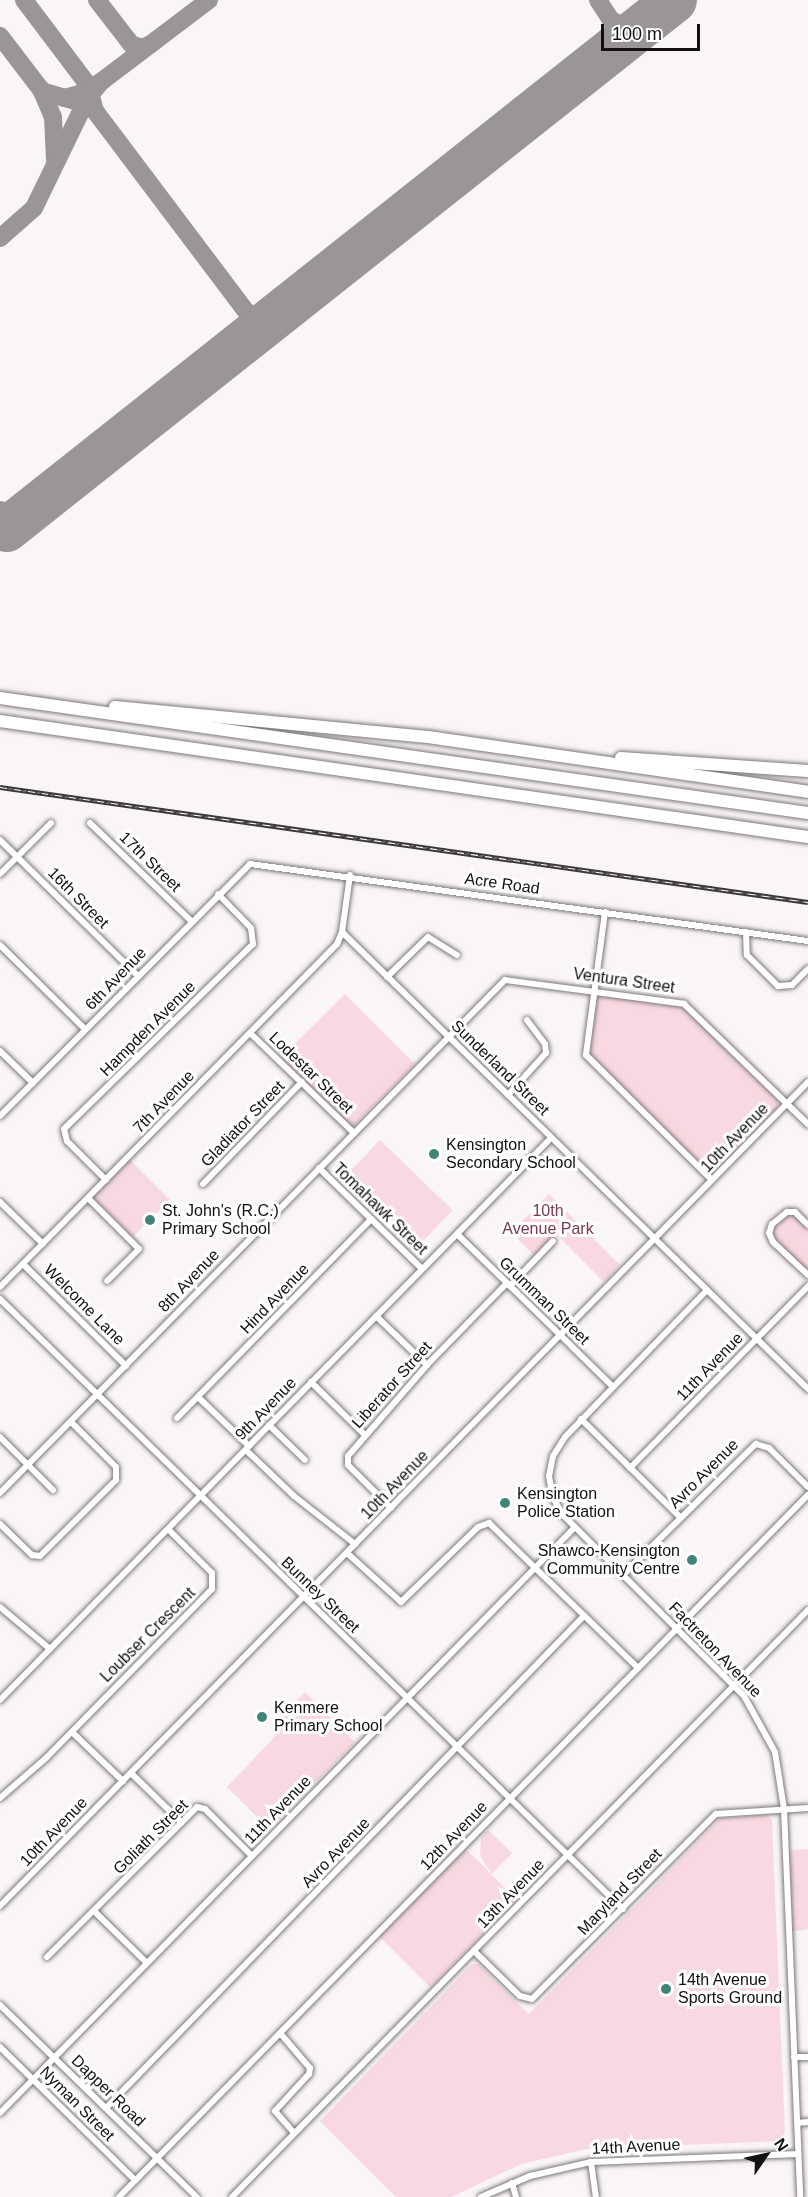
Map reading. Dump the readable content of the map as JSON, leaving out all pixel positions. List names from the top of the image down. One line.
{"streets":{"street":["17th Street","Acre Road","16th Street","6th Avenue","Ventura Street","Hampden Avenue","Sunderland Street","Lodestar Street","7th Avenue","Gladiator Street","10th Avenue","Tomahawk Street","8th Avenue","Hind Avenue","Grumman Street","Welcome Lane","11th Avenue","Liberator Street","9th Avenue","Avro Avenue","Bunney Street","Loubser Crescent","Factreton Avenue","12th Avenue","Goliath Street","Maryland Street","13th Avenue","Dapper Road","Nyman Street","14th Avenue"]},"crossings":[["17th Street","6th Avenue"],["Acre Road","6th Avenue"],["16th Street","6th Avenue"],["6th Avenue","Hampden Avenue"],["Ventura Street","Sunderland Street"],["Ventura Street","10th Avenue"],["Ventura Street","8th Avenue"],["Hampden Avenue","7th Avenue"],["Sunderland Street","7th Avenue"],["Sunderland Street","10th Avenue"],["Sunderland Street","8th Avenue"],["Sunderland Street","11th Avenue"],["Sunderland Street","9th Avenue"],["Sunderland Street","Factreton Avenue"],["Lodestar Street","7th Avenue"],["Lodestar Street","Gladiator Street"],["Lodestar Street","8th Avenue"],["7th Avenue","Welcome Lane"],["10th Avenue","Grumman Street"],["10th Avenue","Liberator Street"],["10th Avenue","Bunney Street"],["Tomahawk Street","8th Avenue"],["Tomahawk Street","Hind Avenue"],["Tomahawk Street","9th Avenue"],["8th Avenue","Welcome Lane"],["8th Avenue","Bunney Street"],["Grumman Street","Liberator Street"],["Grumman Street","9th Avenue"],["Grumman Street","Factreton Avenue"],["11th Avenue","Bunney Street"],["11th Avenue","Factreton Avenue"],["11th Avenue","Goliath Street"],["11th Avenue","Dapper Road"],["11th Avenue","Nyman Street"],["9th Avenue","Bunney Street"],["9th Avenue","Loubser Crescent"],["Avro Avenue","Bunney Street"],["Avro Avenue","Factreton Avenue"],["Avro Avenue","Dapper Road"],["Bunney Street","12th Avenue"],["Bunney Street","Maryland Street"],["Bunney Street","13th Avenue"],["Factreton Avenue","12th Avenue"],["Factreton Avenue","Maryland Street"],["Factreton Avenue","13th Avenue"],["Factreton Avenue","14th Avenue"],["12th Avenue","Dapper Road"],["12th Avenue","Nyman Street"],["Maryland Street","13th Avenue"]],"parks":["10th Avenue Park"],"places":["Kensington Secondary School","St. John's (R.C.) Primary School","Kensington Police Station","Shawco-Kensington Community Centre","Kenmere Primary School","14th Avenue Sports Ground"],"scale_bar":"100 m","north":"top right"}
